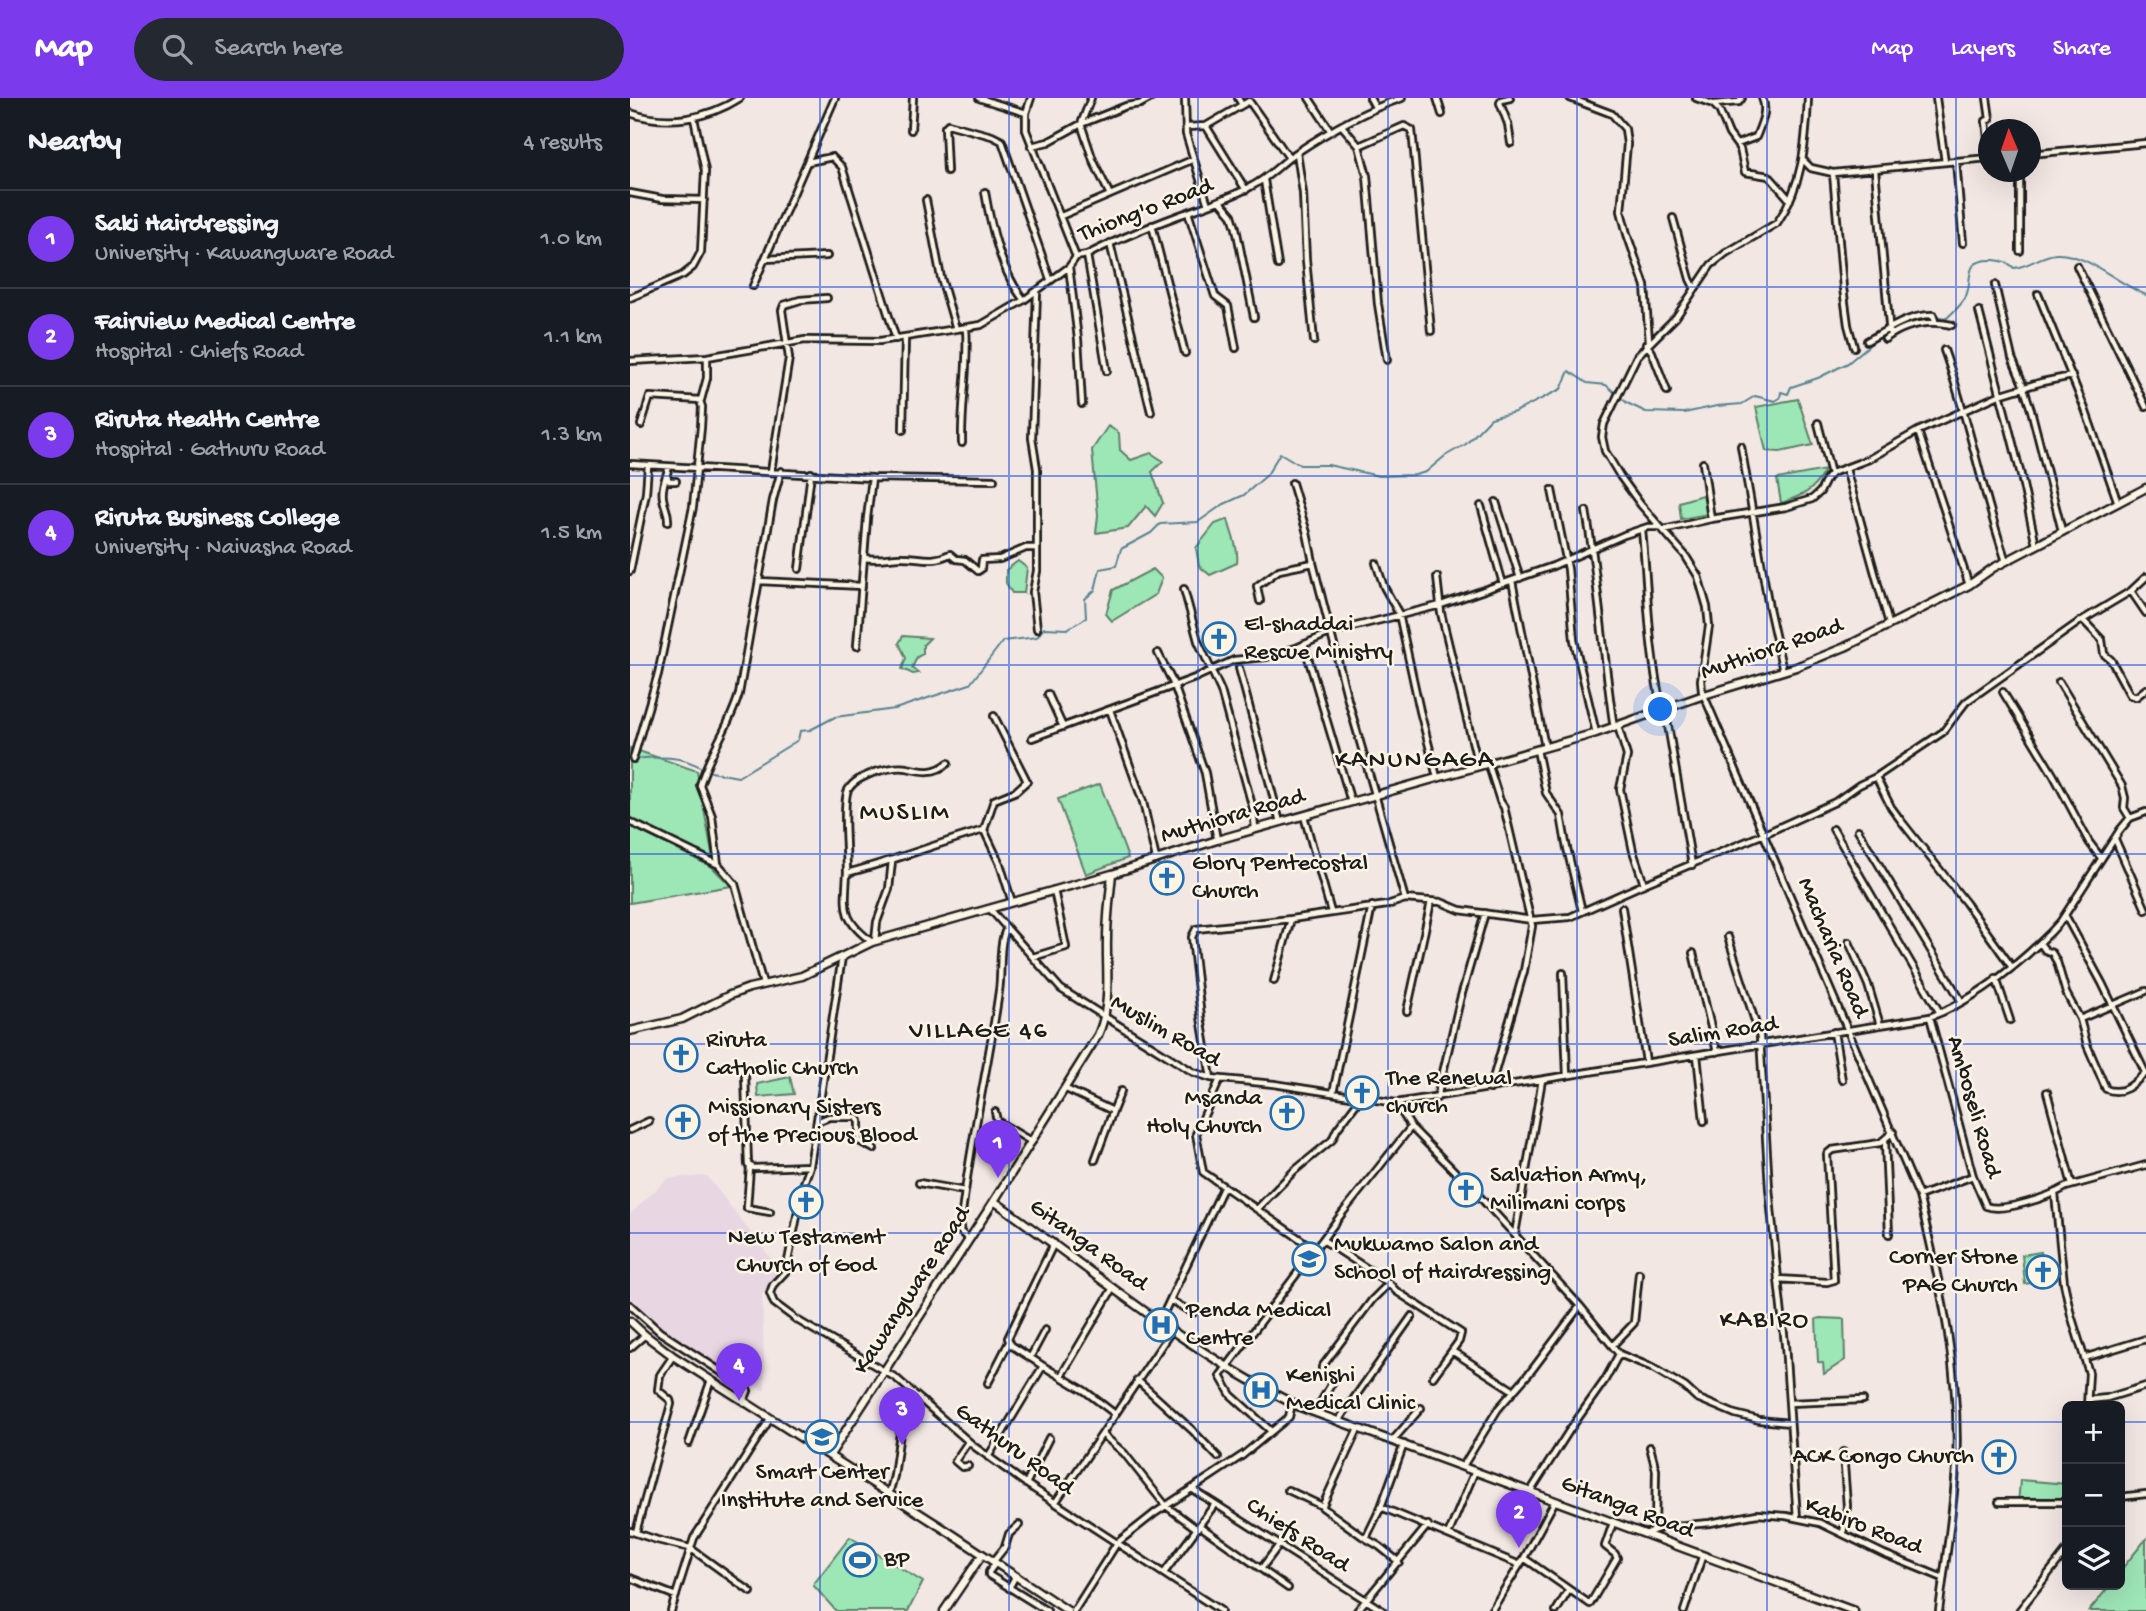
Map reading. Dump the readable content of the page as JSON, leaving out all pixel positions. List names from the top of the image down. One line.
{"streets":{"street":["Thiong'o Road","Muthiora Road","Macharia Road","Muslim Road","Salim Road","Amboseli Road","Gitanga Road","Kawangware Road","Gathuru Road","Kabiro Road","Chiefs Road"]},"crossings":[["Muthiora Road","Macharia Road"],["Muthiora Road","Muslim Road"],["Muthiora Road","Kawangware Road"],["Muthiora Road","Gathuru Road"],["Macharia Road","Salim Road"],["Macharia Road","Kabiro Road"],["Muslim Road","Salim Road"],["Muslim Road","Kawangware Road"],["Salim Road","Amboseli Road"],["Gitanga Road","Kawangware Road"],["Gitanga Road","Kabiro Road"],["Kawangware Road","Gathuru Road"]],"districts":["KANUNGAGA","MUSLIM","VILLAGE 46","KABIRO"],"places":{"church":["El-shaddai Rescue Ministry","Glory Pentecostal Church","Riruta Catholic Church","The Renewal church","Msanda Holy Church","Missionary Sisters of the Precious Blood","Salvation Army, Milimani corps","New Testament Church of God","Corner Stone PAG Church","ACK Congo Church"],"school or university":["Mukwamo Salon and School of Hairdressing","Smart Center Institute and Service"],"hospital":["Penda Medical Centre","Kenishi Medical Clinic"],"sports":["BP"]},"north":"top","page":{"header":"Map","search":"Search here","nav":["Map","Layers","Share"],"heading":["Nearby","4 results"],"list":[{"mark":"1","name":"Saki Hairdressing","note":"University · Kawangware Road","value":"1.0 km"},{"mark":"2","name":"Fairview Medical Centre","note":"Hospital · Chiefs Road","value":"1.1 km"},{"mark":"3","name":"Riruta Health Centre","note":"Hospital · Gathuru Road","value":"1.3 km"},{"mark":"4","name":"Riruta Business College","note":"University · Naivasha Road","value":"1.5 km"}],"pins":["1","4","3","2"],"map_buttons":["+","−"]}}
